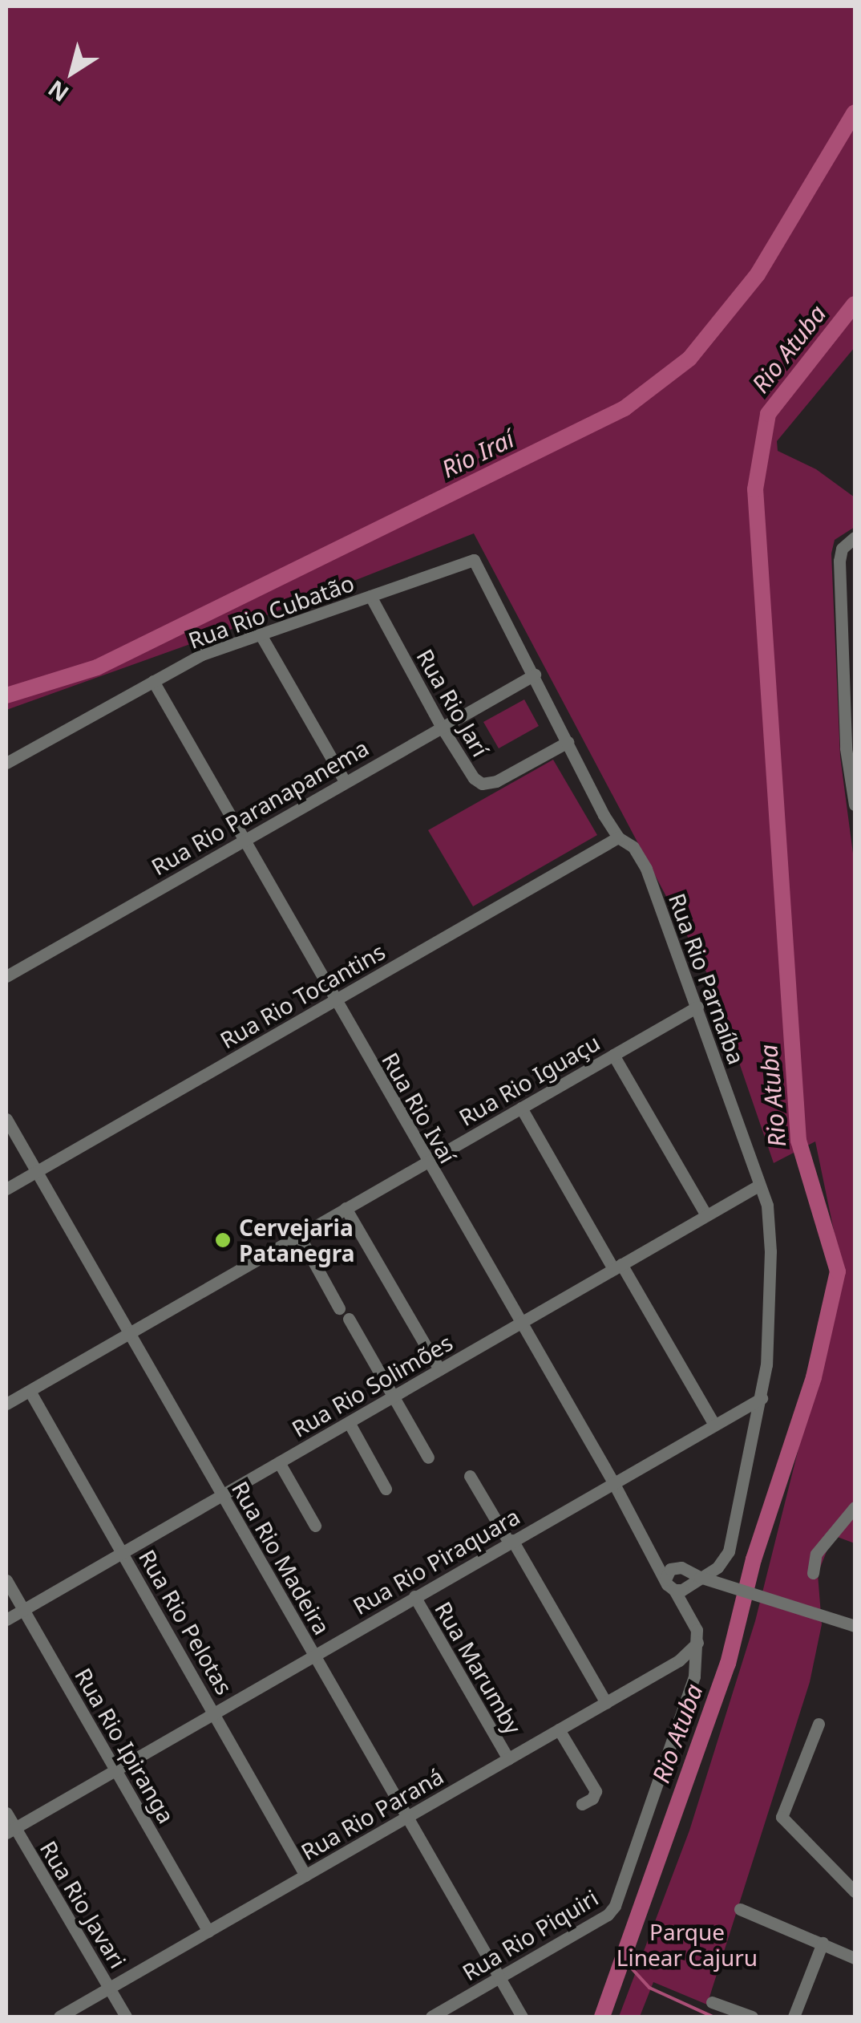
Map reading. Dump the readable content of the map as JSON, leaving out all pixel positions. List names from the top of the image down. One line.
{"streets":{"street":["Rua Rio Cubatão","Rua Rio Jarí","Rua Rio Paranapanema","Rua Rio Parnaíba","Rua Rio Tocantins","Rua Rio Iguaçu","Rua Rio Ivaí","Rua Rio Solimões","Rua Rio Madeira","Rua Rio Piraquara","Rua Rio Pelotas","Rua Marumby","Rua Rio Ipiranga","Rua Rio Paraná","Rua Rio Javari","Rua Rio Piquiri"]},"crossings":[["Rua Rio Cubatão","Rua Rio Jarí"],["Rua Rio Cubatão","Rua Rio Parnaíba"],["Rua Rio Cubatão","Rua Rio Ivaí"],["Rua Rio Jarí","Rua Rio Paranapanema"],["Rua Rio Jarí","Rua Rio Parnaíba"],["Rua Rio Paranapanema","Rua Rio Parnaíba"],["Rua Rio Paranapanema","Rua Rio Ivaí"],["Rua Rio Parnaíba","Rua Rio Tocantins"],["Rua Rio Parnaíba","Rua Rio Iguaçu"],["Rua Rio Parnaíba","Rua Rio Ivaí"],["Rua Rio Parnaíba","Rua Rio Solimões"],["Rua Rio Parnaíba","Rua Rio Piraquara"],["Rua Rio Tocantins","Rua Rio Ivaí"],["Rua Rio Tocantins","Rua Rio Madeira"],["Rua Rio Iguaçu","Rua Rio Ivaí"],["Rua Rio Iguaçu","Rua Rio Madeira"],["Rua Rio Iguaçu","Rua Rio Pelotas"],["Rua Rio Ivaí","Rua Rio Solimões"],["Rua Rio Ivaí","Rua Rio Piraquara"],["Rua Rio Ivaí","Rua Rio Paraná"],["Rua Rio Ivaí","Rua Rio Piquiri"],["Rua Rio Solimões","Rua Rio Madeira"],["Rua Rio Solimões","Rua Rio Pelotas"],["Rua Rio Solimões","Rua Rio Ipiranga"],["Rua Rio Madeira","Rua Rio Piraquara"],["Rua Rio Madeira","Rua Rio Paraná"],["Rua Rio Madeira","Rua Rio Piquiri"],["Rua Rio Piraquara","Rua Rio Pelotas"],["Rua Rio Piraquara","Rua Marumby"],["Rua Rio Piraquara","Rua Rio Ipiranga"],["Rua Rio Piraquara","Rua Rio Javari"],["Rua Rio Pelotas","Rua Rio Paraná"],["Rua Marumby","Rua Rio Paraná"],["Rua Rio Ipiranga","Rua Rio Paraná"],["Rua Rio Paraná","Rua Rio Javari"],["Rua Rio Paraná","Rua Rio Piquiri"]],"water":["Rio Atuba","Rio Iraí"],"parks":["Parque Linear Cajuru"],"places":["Cervejaria Patanegra"],"north":"bottom left"}
